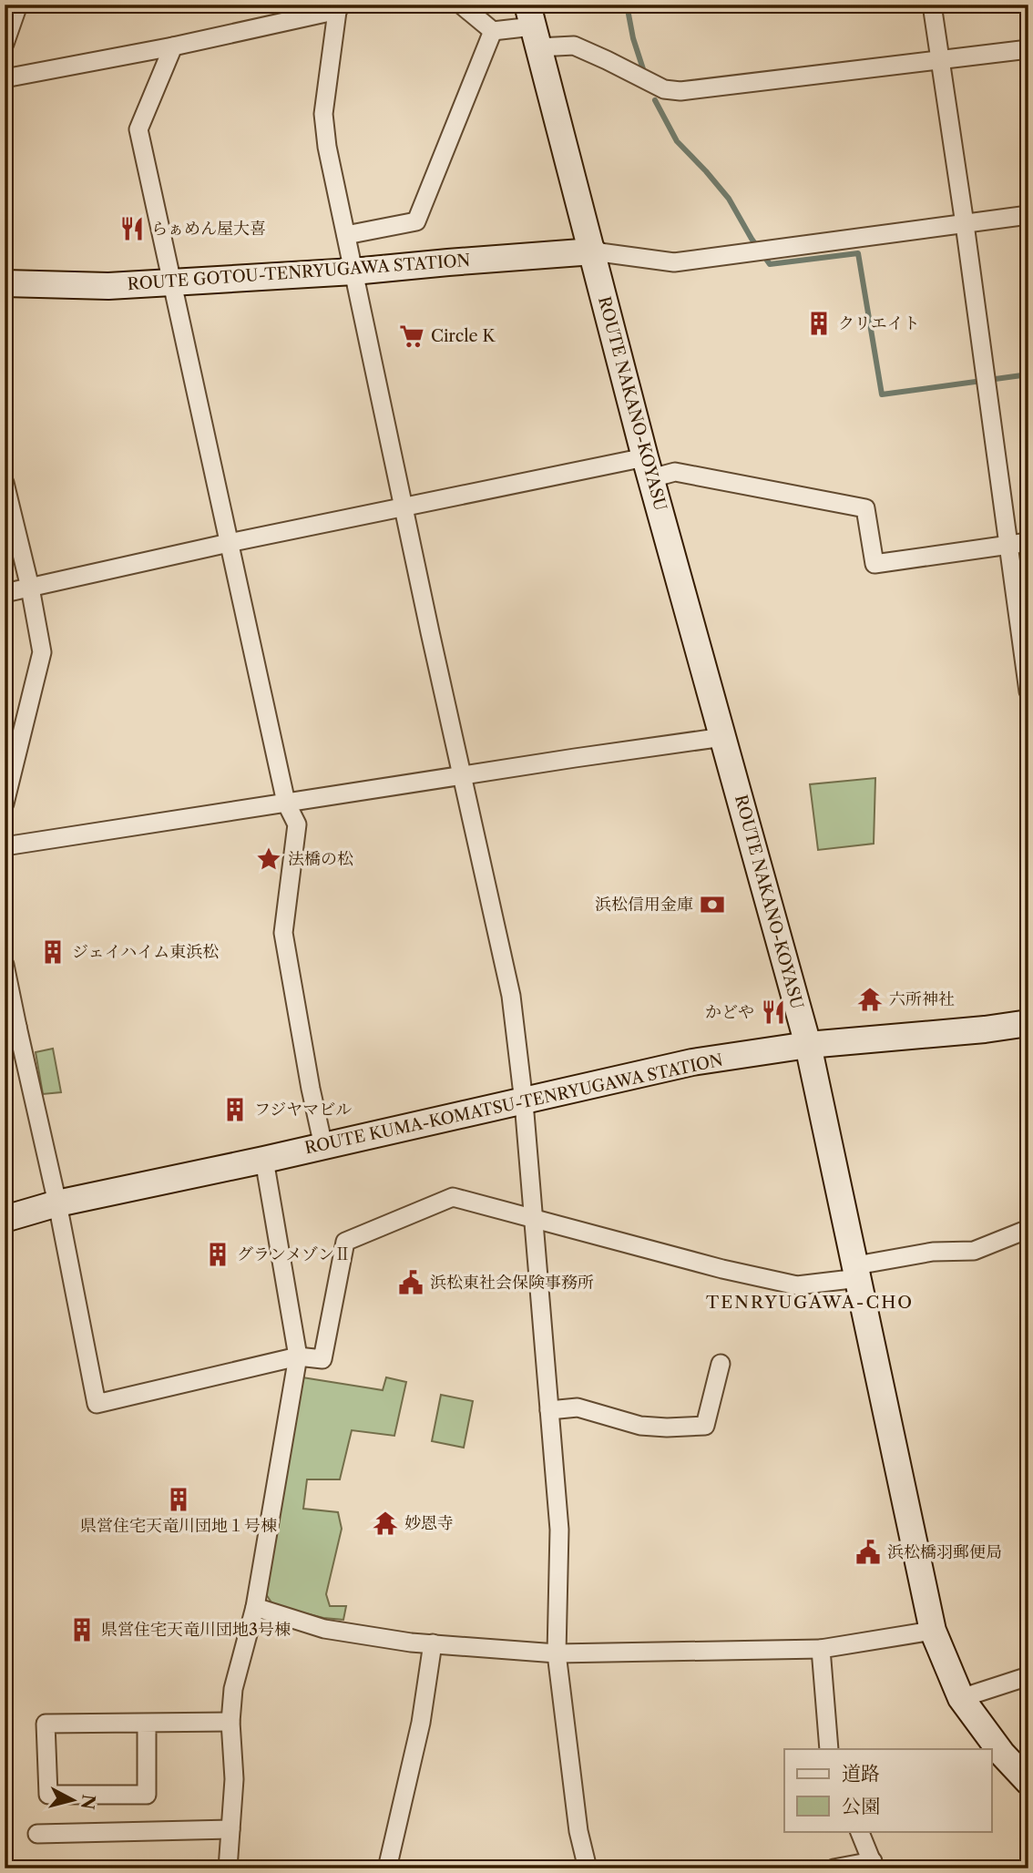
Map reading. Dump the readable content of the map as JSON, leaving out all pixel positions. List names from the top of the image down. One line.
{"streets":{"main road":["ROUTE GOTOU-TENRYUGAWA STATION","ROUTE NAKANO-KOYASU","ROUTE KUMA-KOMATSU-TENRYUGAWA STATION"]},"crossings":[["ROUTE GOTOU-TENRYUGAWA STATION","ROUTE NAKANO-KOYASU"],["ROUTE NAKANO-KOYASU","ROUTE KUMA-KOMATSU-TENRYUGAWA STATION"]],"districts":["TENRYUGAWA-CHO"],"places":{"restaurant":["らぁめん屋大喜","かどや"],"building":["クリエイト","ジェイハイム東浜松","フジヤマビル","グランメゾンⅡ","県営住宅天竜川団地１号棟","県営住宅天竜川団地3号棟"],"supermarket":["Circle K"],"place":["法橋の松"],"bank":["浜松信用金庫"],"temple":["六所神社","妙恩寺"],"public building":["浜松東社会保険事務所","浜松橋羽郵便局"]},"legend":["道路","公園"],"north":"right"}
